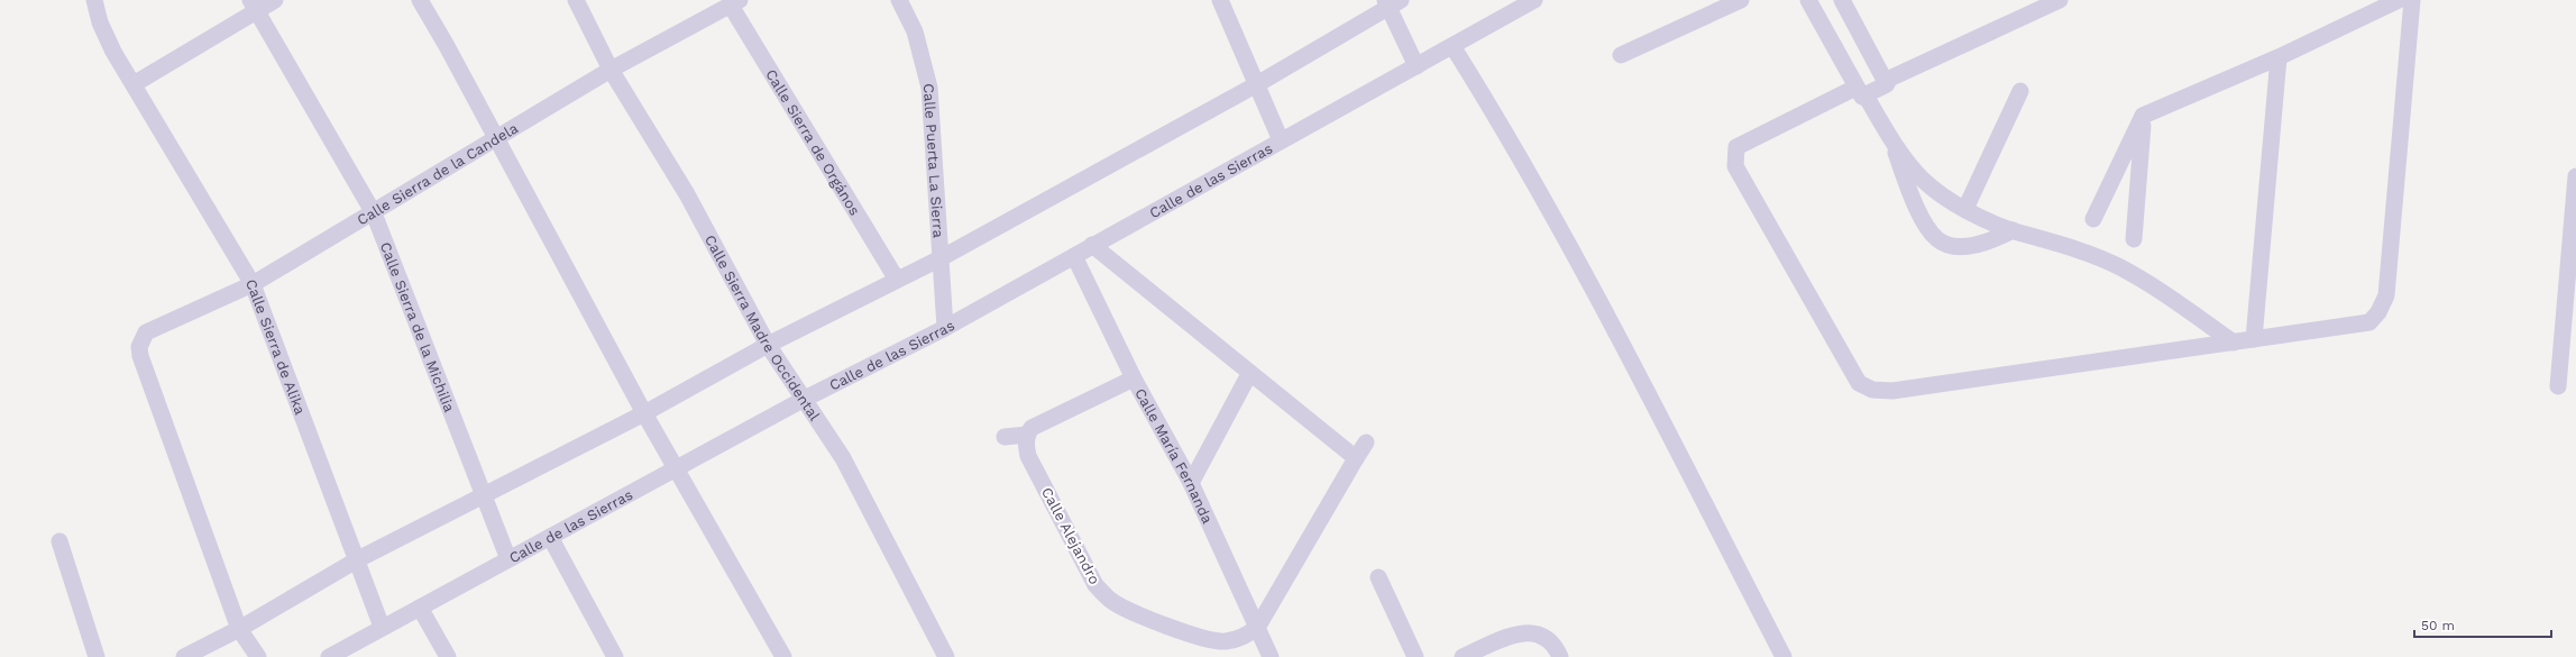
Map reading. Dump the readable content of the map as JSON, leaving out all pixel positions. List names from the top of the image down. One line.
{"streets":{"street":["Calle Sierra de Orgános","Calle Puerta La Sierra","Calle Sierra de la Candela","Calle de las Sierras","Calle Sierra de la Michilia","Calle Sierra Madre Occidental","Calle Sierra de Alika","Calle María Fernanda","Calle Alejandro"]},"crossings":[["Calle Sierra de Orgános","Calle Sierra de la Candela"],["Calle Puerta La Sierra","Calle de las Sierras"],["Calle Sierra de la Candela","Calle Sierra de la Michilia"],["Calle Sierra de la Candela","Calle Sierra Madre Occidental"],["Calle Sierra de la Candela","Calle Sierra de Alika"],["Calle de las Sierras","Calle Sierra de la Michilia"],["Calle de las Sierras","Calle Sierra Madre Occidental"],["Calle de las Sierras","Calle Sierra de Alika"],["Calle de las Sierras","Calle María Fernanda"],["Calle María Fernanda","Calle Alejandro"]],"scale_bar":"50 m"}
